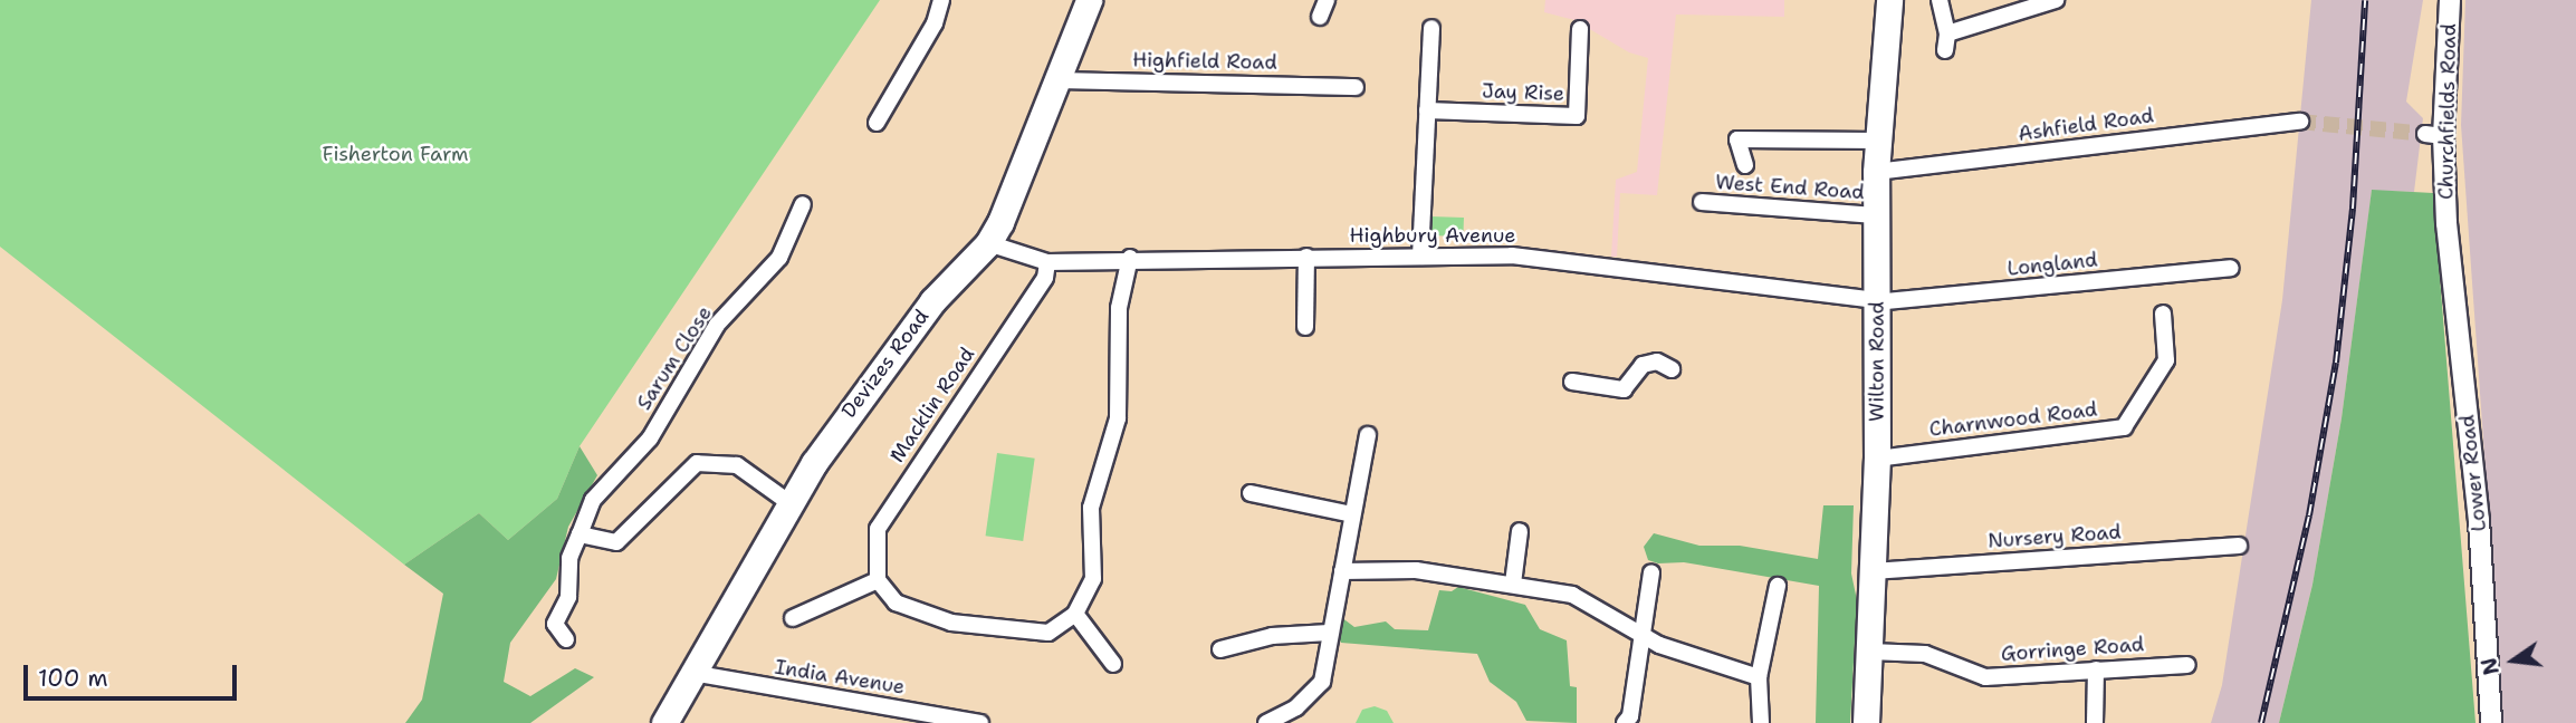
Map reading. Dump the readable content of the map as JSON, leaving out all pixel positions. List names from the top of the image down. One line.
{"streets":{"main road":["Wilton Road","Devizes Road"],"street":["Highfield Road","Jay Rise","Churchfields Road","Ashfield Road","West End Road","Highbury Avenue","Longland","Sarum Close","Macklin Road","Charnwood Road","Lower Road","Nursery Road","Gorringe Road","India Avenue"]},"crossings":[["Highfield Road","Devizes Road"],["Churchfields Road","Lower Road"],["Ashfield Road","Wilton Road"],["West End Road","Wilton Road"],["Highbury Avenue","Longland"],["Highbury Avenue","Wilton Road"],["Highbury Avenue","Devizes Road"],["Highbury Avenue","Macklin Road"],["Longland","Wilton Road"],["Wilton Road","Charnwood Road"],["Wilton Road","Nursery Road"],["Wilton Road","Gorringe Road"],["Devizes Road","India Avenue"]],"parks":["Fisherton Farm"],"scale_bar":"100 m","north":"left"}
